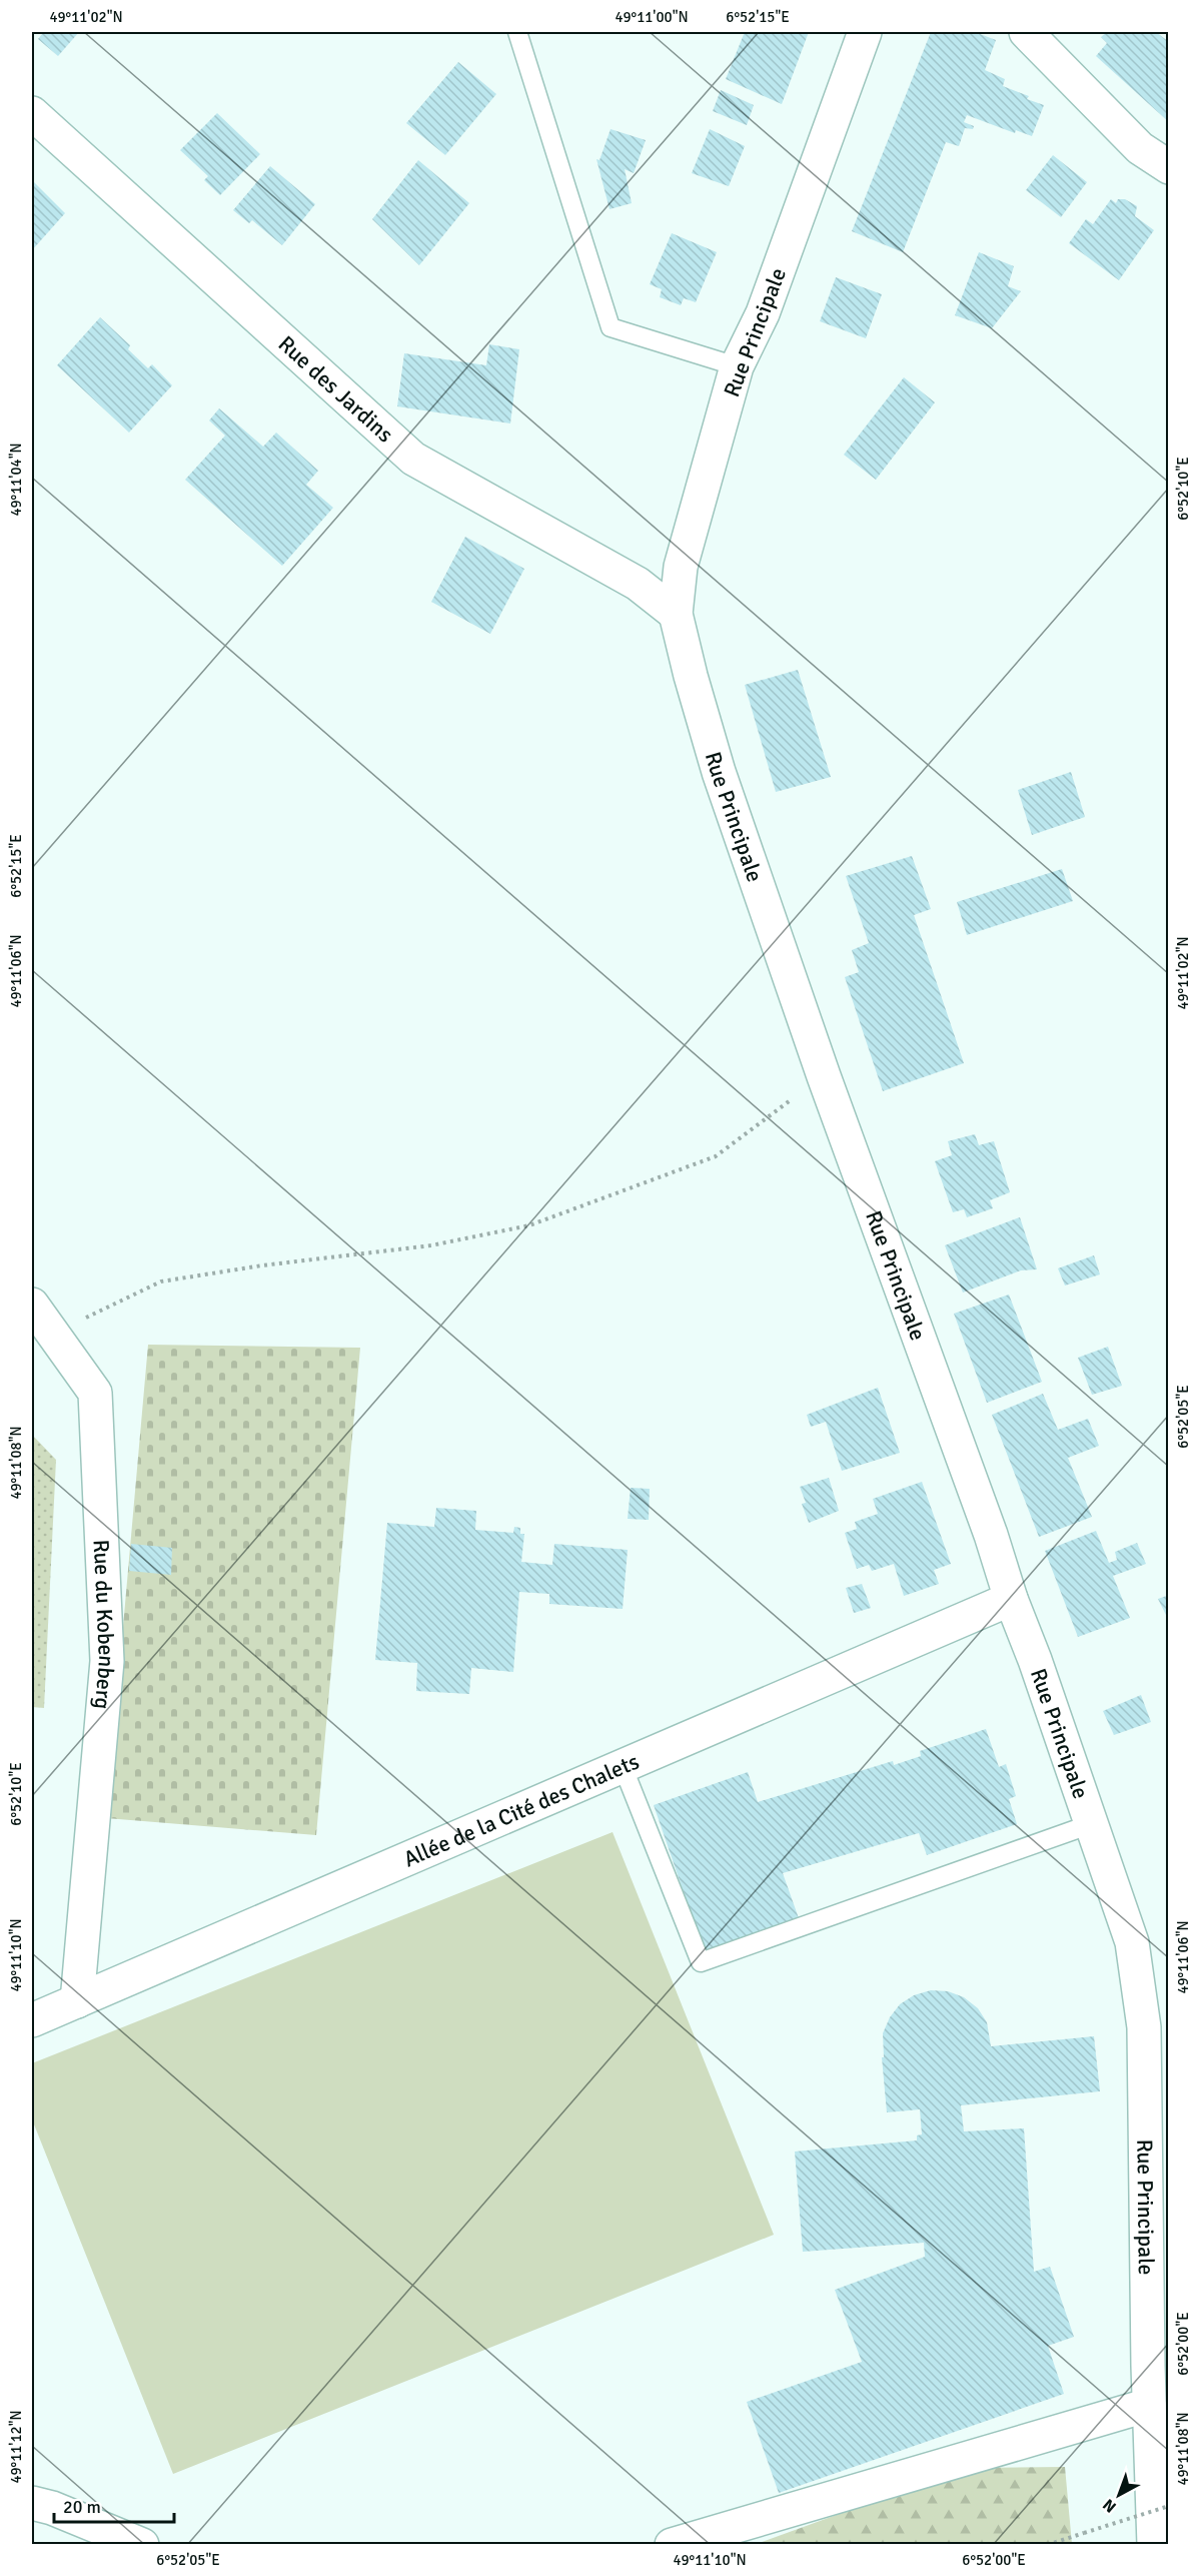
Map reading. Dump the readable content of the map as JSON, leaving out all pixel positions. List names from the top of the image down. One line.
{"streets":{"street":["Rue Principale","Rue des Jardins","Rue du Kobenberg","Allée de la Cité des Chalets"]},"crossings":[["Rue Principale","Rue des Jardins"],["Rue Principale","Allée de la Cité des Chalets"],["Rue du Kobenberg","Allée de la Cité des Chalets"]],"scale_bar":"20 m","north":"bottom left","coordinates":["49°11'02\"N","49°11'00\"N","6°52'15\"E","49°11'04\"N","6°52'10\"E","49°11'06\"N","6°52'05\"E","49°11'08\"N","49°11'10\"N","6°52'00\"E","49°11'12\"N"]}
